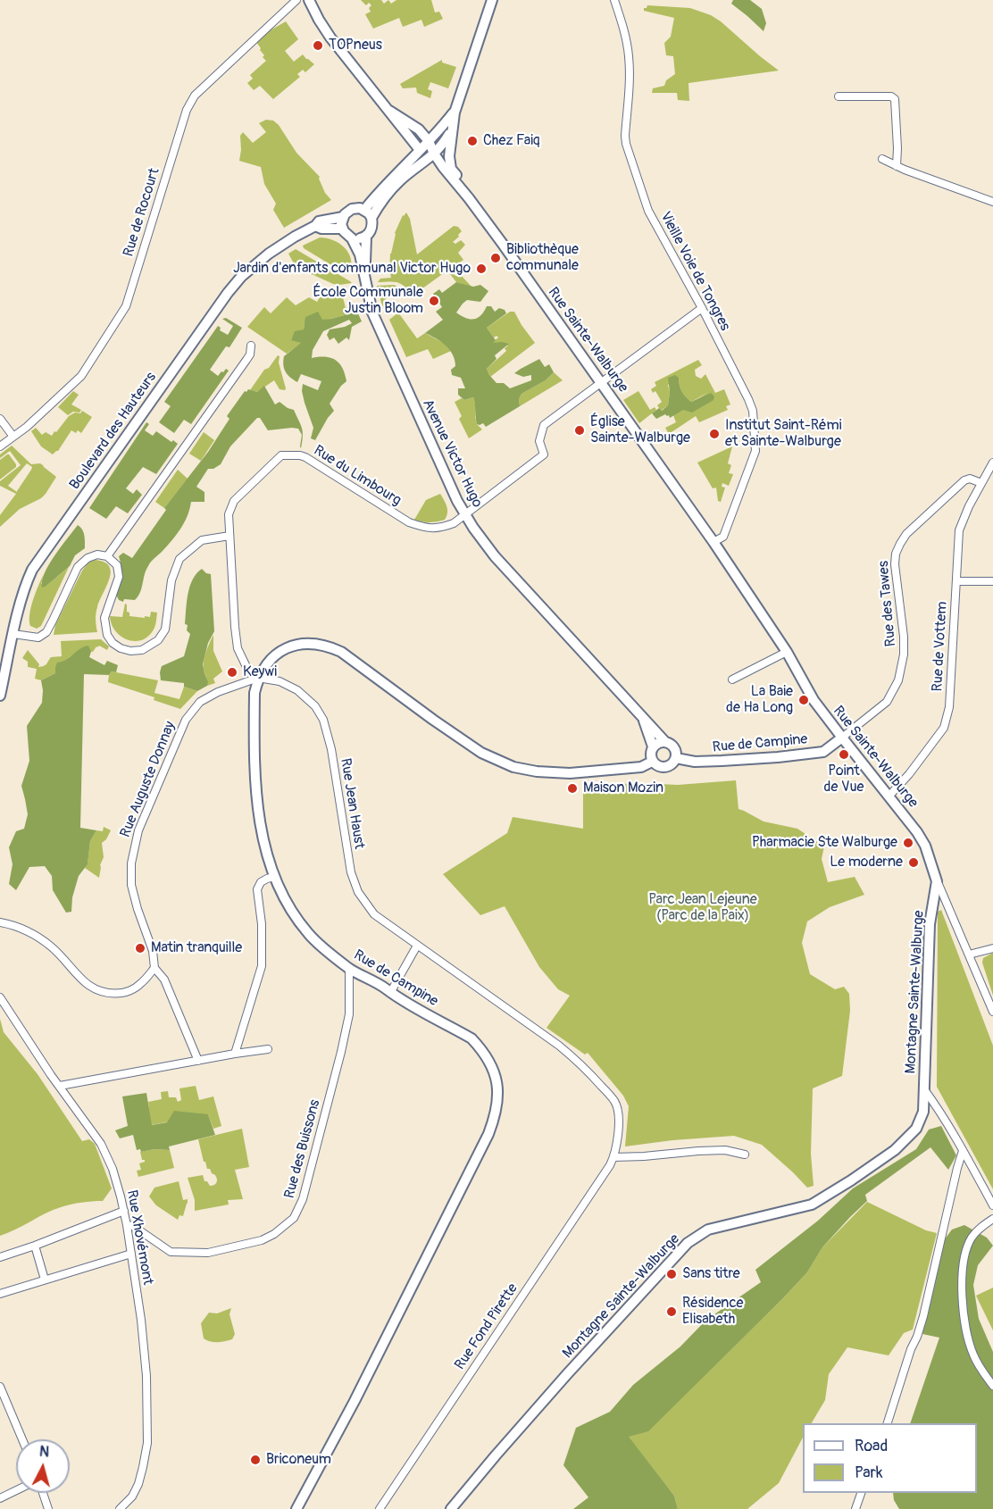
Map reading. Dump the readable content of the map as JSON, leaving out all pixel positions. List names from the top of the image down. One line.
{"streets":{"street":["Rue de Rocourt","Vieille Voie de Tongres","Rue Sainte-Walburge","Boulevard des Hauteurs","Avenue Victor Hugo","Rue du Limbourg","Rue des Tawes","Rue de Vottem","Rue de Campine","Rue Auguste Donnay","Rue Jean Haust","Montagne Sainte-Walburge","Rue des Buissons","Rue Xhovémont","Rue Fond Pirette"]},"crossings":[["Vieille Voie de Tongres","Rue Sainte-Walburge"],["Vieille Voie de Tongres","Rue du Limbourg"],["Rue Sainte-Walburge","Boulevard des Hauteurs"],["Rue Sainte-Walburge","Rue du Limbourg"],["Rue Sainte-Walburge","Rue des Tawes"],["Rue Sainte-Walburge","Rue de Vottem"],["Rue Sainte-Walburge","Rue de Campine"],["Rue Sainte-Walburge","Montagne Sainte-Walburge"],["Boulevard des Hauteurs","Avenue Victor Hugo"],["Avenue Victor Hugo","Rue du Limbourg"],["Avenue Victor Hugo","Rue de Campine"],["Rue du Limbourg","Rue de Campine"],["Rue du Limbourg","Rue Auguste Donnay"],["Rue du Limbourg","Rue Jean Haust"],["Rue des Tawes","Rue de Vottem"],["Rue des Tawes","Rue de Campine"],["Rue de Campine","Rue Auguste Donnay"],["Rue de Campine","Rue Jean Haust"],["Rue de Campine","Rue des Buissons"],["Rue Auguste Donnay","Rue Jean Haust"],["Rue Jean Haust","Rue Fond Pirette"],["Rue des Buissons","Rue Xhovémont"]],"parks":["Parc Jean Lejeune (Parc de la Paix)"],"places":["TOPneus","Chez Faiq","Bibliothèque communale","Jardin d'enfants communal Victor Hugo","École Communale Justin Bloom","Église Sainte-Walburge","Institut Saint-Rémi et Sainte-Walburge","Keywi","La Baie de Ha Long","Point de Vue","Maison Mozin","Pharmacie Ste Walburge","Le moderne","Matin tranquille","Sans titre","Résidence Elisabeth","Briconeum"],"legend":["Road","Park"],"north":"top"}
